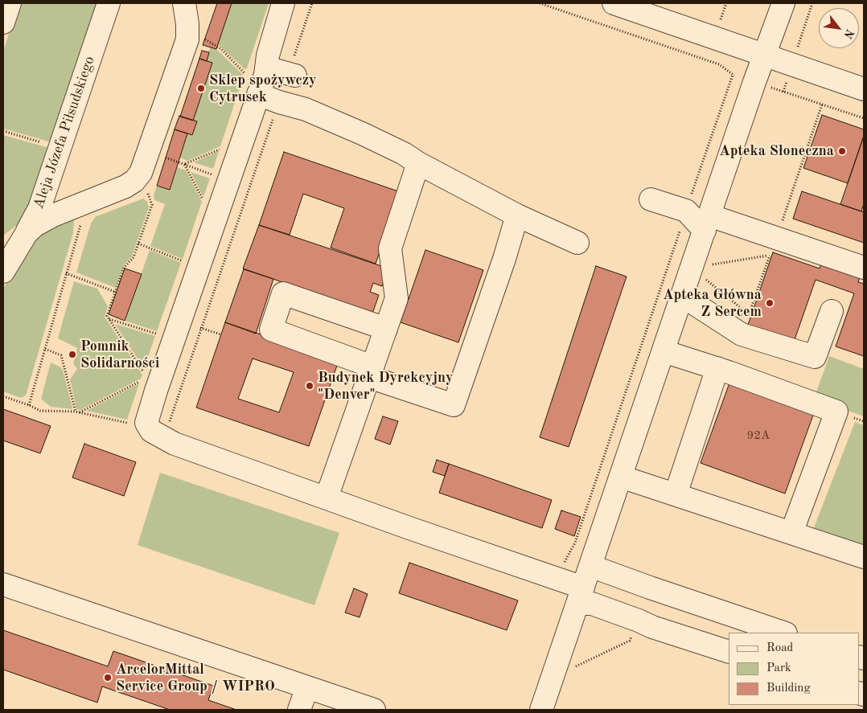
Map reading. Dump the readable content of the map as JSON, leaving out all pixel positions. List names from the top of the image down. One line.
{"streets":{"street":["Aleja Józefa Piłsudskiego"]},"places":["Sklep spożywczy Cytrusek","Apteka Słoneczna","Apteka Główna Z Sercem","Pomnik Solidarności","Budynek Dyrekcyjny \"Denver\"","ArcelorMittal Service Group / WIPRO"],"house_numbers":["92A"],"legend":["Road","Park","Building"],"north":"bottom right"}
